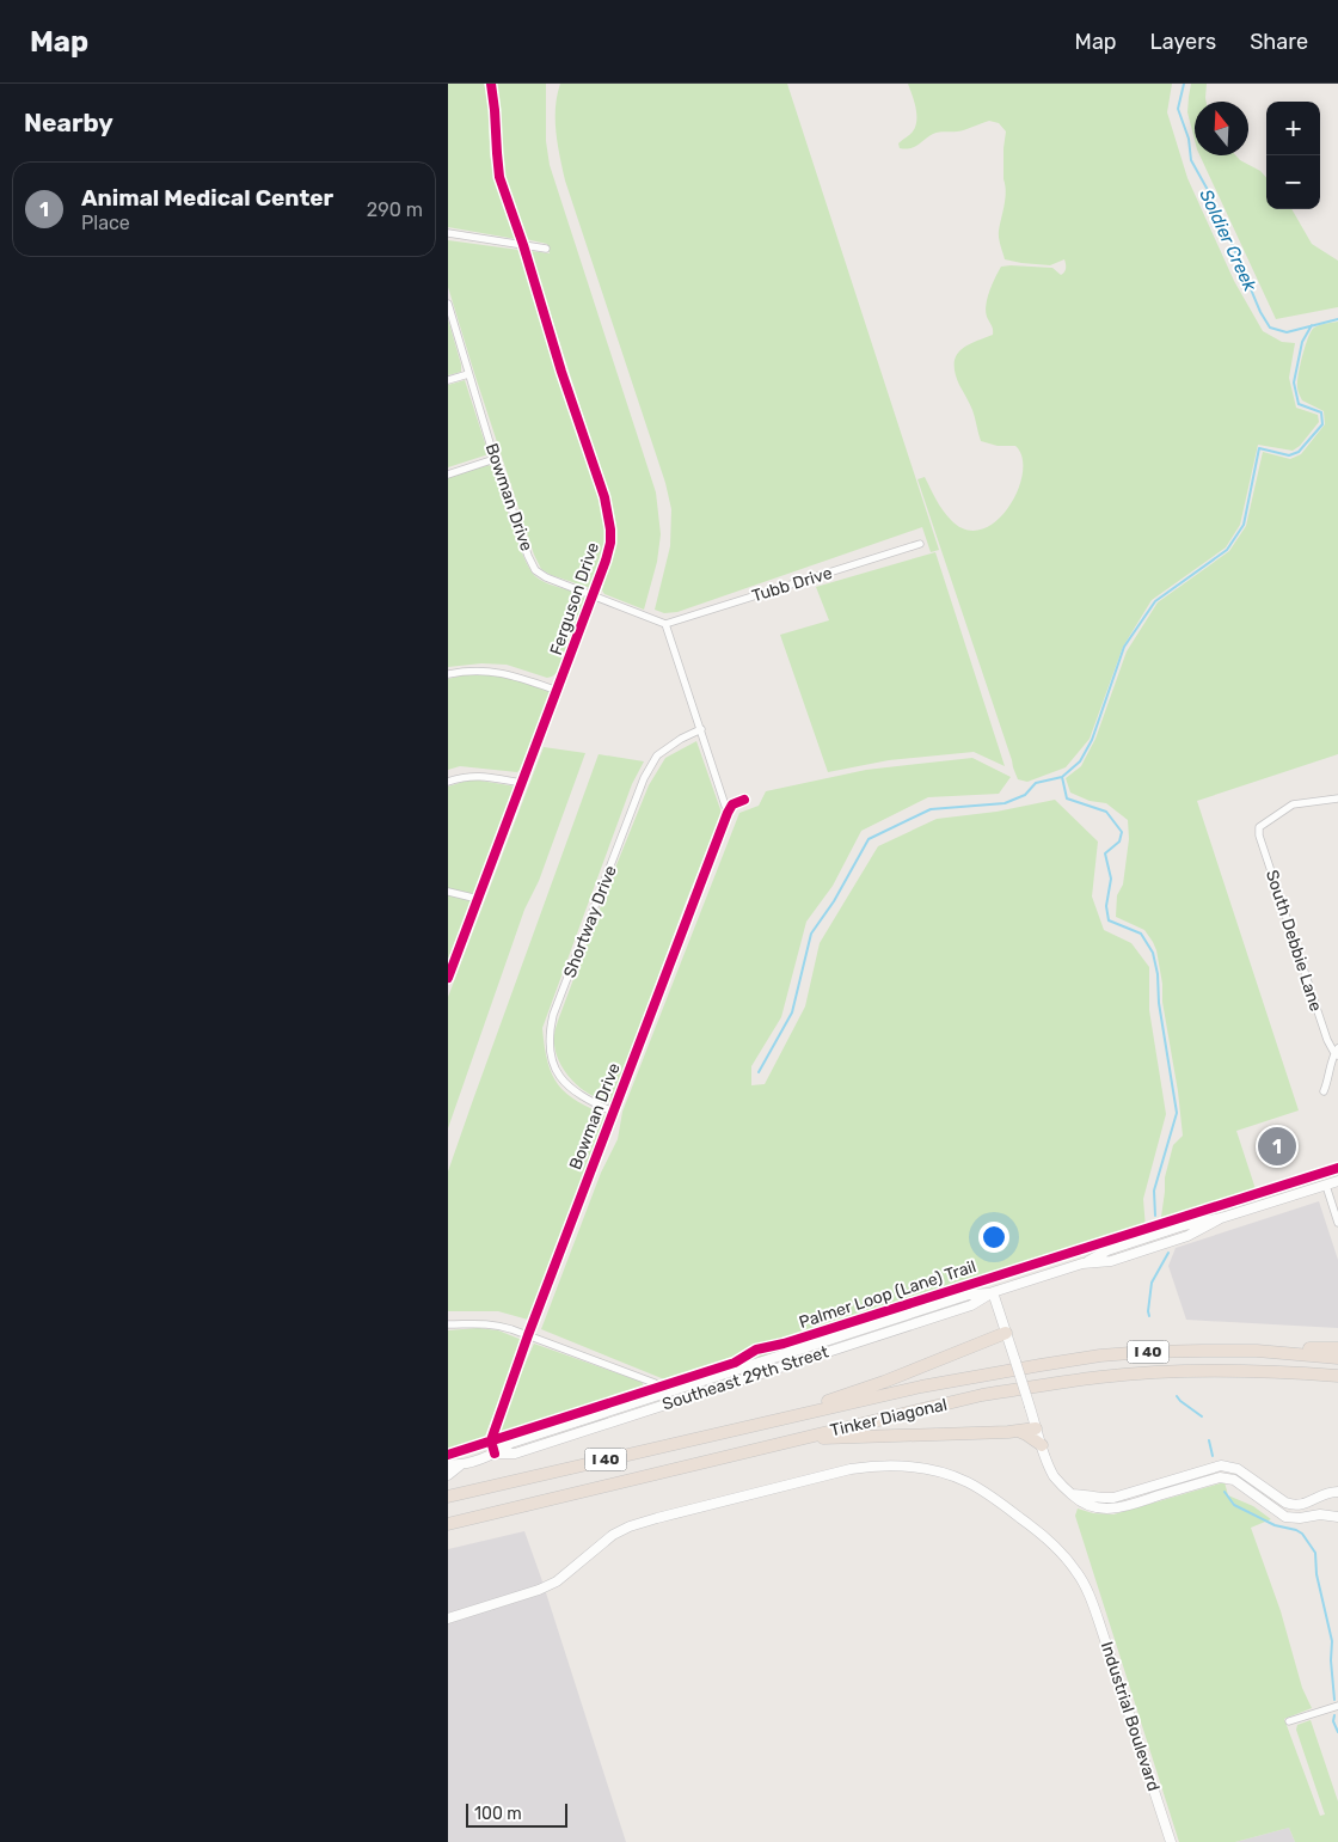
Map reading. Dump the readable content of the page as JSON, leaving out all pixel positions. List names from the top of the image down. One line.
{"streets":{"highway":["I 40","Tinker Diagonal"],"main road":["Southeast 29th Street","Industrial Boulevard"],"street":["Bowman Drive","Tubb Drive","Ferguson Drive","Shortway Drive","South Debbie Lane"],"cycle path":["Palmer Loop (Lane) Trail"]},"crossings":[["Bowman Drive","Tubb Drive"],["Bowman Drive","Ferguson Drive"],["Bowman Drive","Shortway Drive"],["Bowman Drive","Southeast 29th Street"]],"water":["Soldier Creek"],"scale_bar":"100 m","north":"top","page":{"header":"Map","nav":["Map","Layers","Share"],"heading":"Nearby","map_buttons":["+","−"],"list":[{"mark":"1","name":"Animal Medical Center","note":"Place","value":"290 m"}],"pins":"1","scale":"100 m"}}
